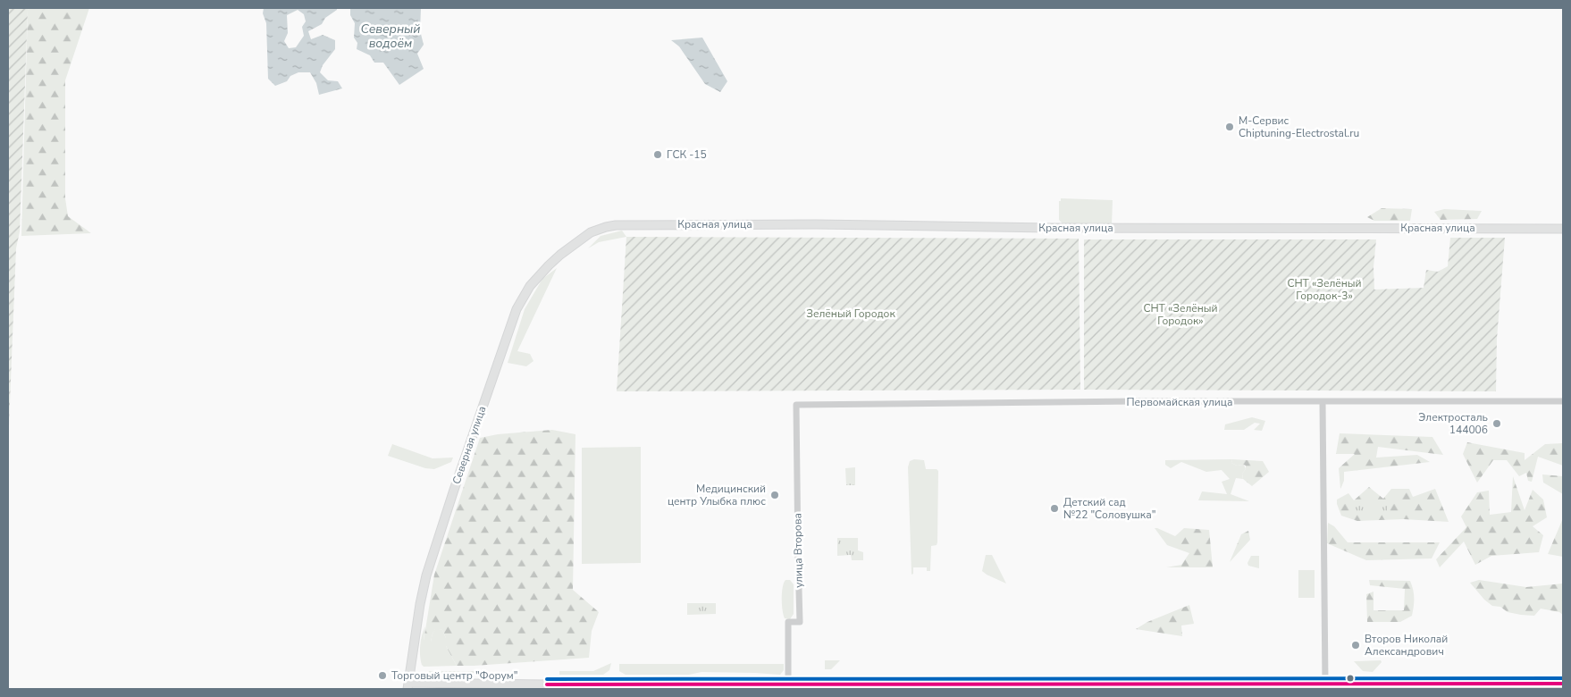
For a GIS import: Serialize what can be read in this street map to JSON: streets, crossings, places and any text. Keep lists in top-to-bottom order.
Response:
{
  "streets": {
    "main road": ["Красная улица", "Северная улица"],
    "street": ["Первомайская улица", "улица Второва"]
  },
  "crossings": [
    ["Красная улица", "Северная улица"],
    ["Первомайская улица", "улица Второва"]
  ],
  "water": ["Северный водоём"],
  "parks": ["СНТ «Зелёный Городок-3»", "СНТ «Зелёный Городок»", "Зелёный Городок"],
  "places": [
    "M-Сервис Chiptuning-Electrostal.ru",
    "ГСК -15",
    "Электросталь 144006",
    "Медицинский центр Улыбка плюс",
    "Детский сад №22 \"Соловушка\"",
    "Второв Николай Александрович",
    "Торговый центр \"Форум\""
  ]
}
